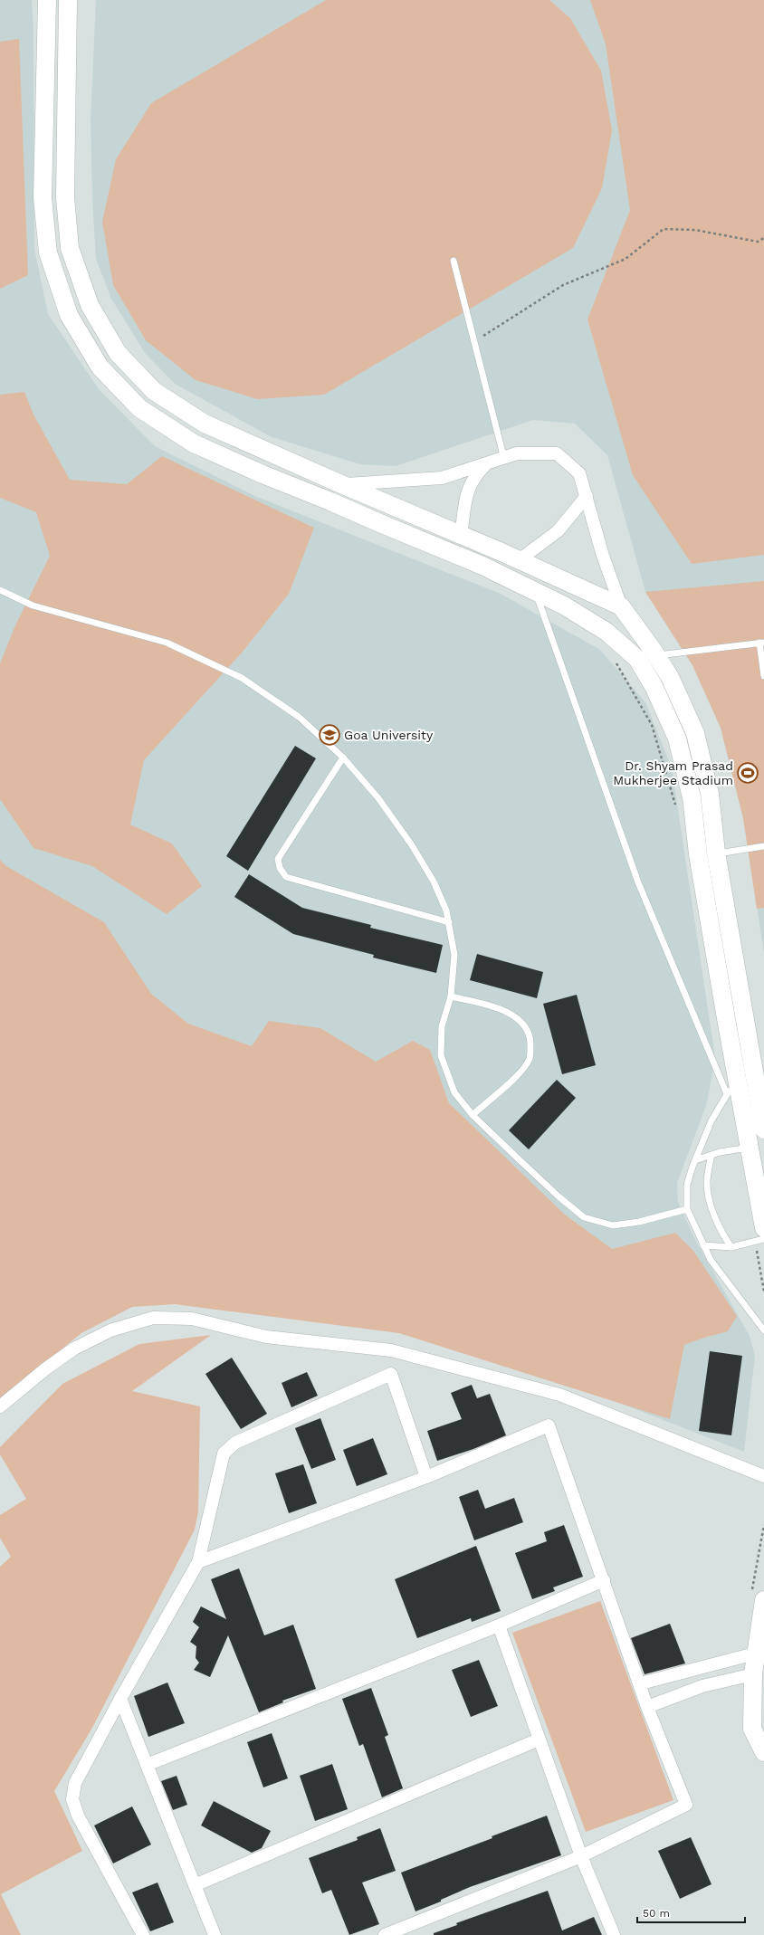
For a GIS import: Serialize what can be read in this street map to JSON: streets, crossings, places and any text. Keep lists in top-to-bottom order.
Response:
{
  "places": {
    "school or university": ["Goa University"],
    "sports": ["Dr. Shyam Prasad Mukherjee Stadium"]
  },
  "scale_bar": "50 m"
}
